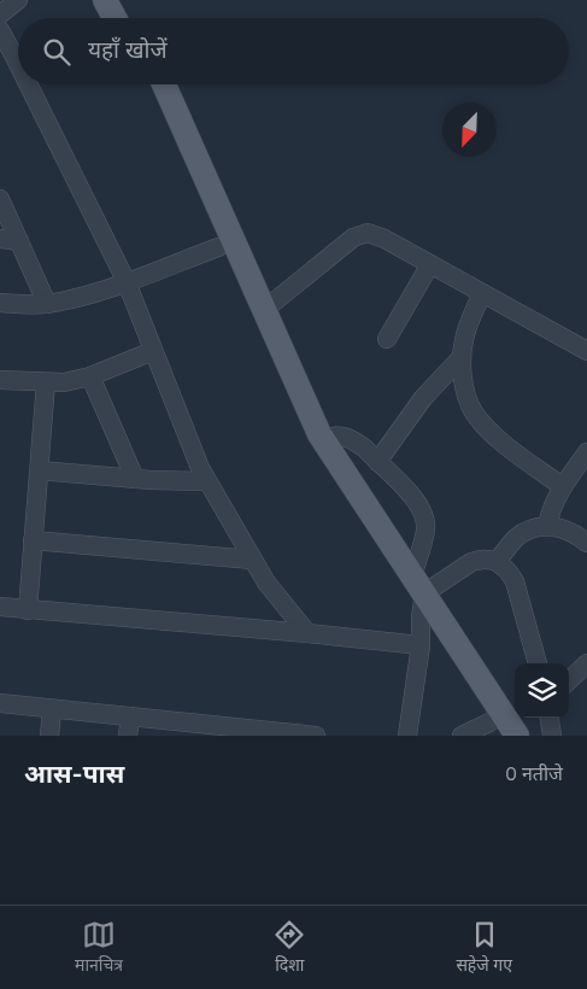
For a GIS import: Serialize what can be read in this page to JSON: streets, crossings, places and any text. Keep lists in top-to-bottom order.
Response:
{
  "north": "bottom left",
  "page": {
    "search": "यहाँ खोजें",
    "heading": ["आस-पास", "0 नतीजे"],
    "nav": ["मानचित्र", "दिशा", "सहेजे गए"]
  }
}
